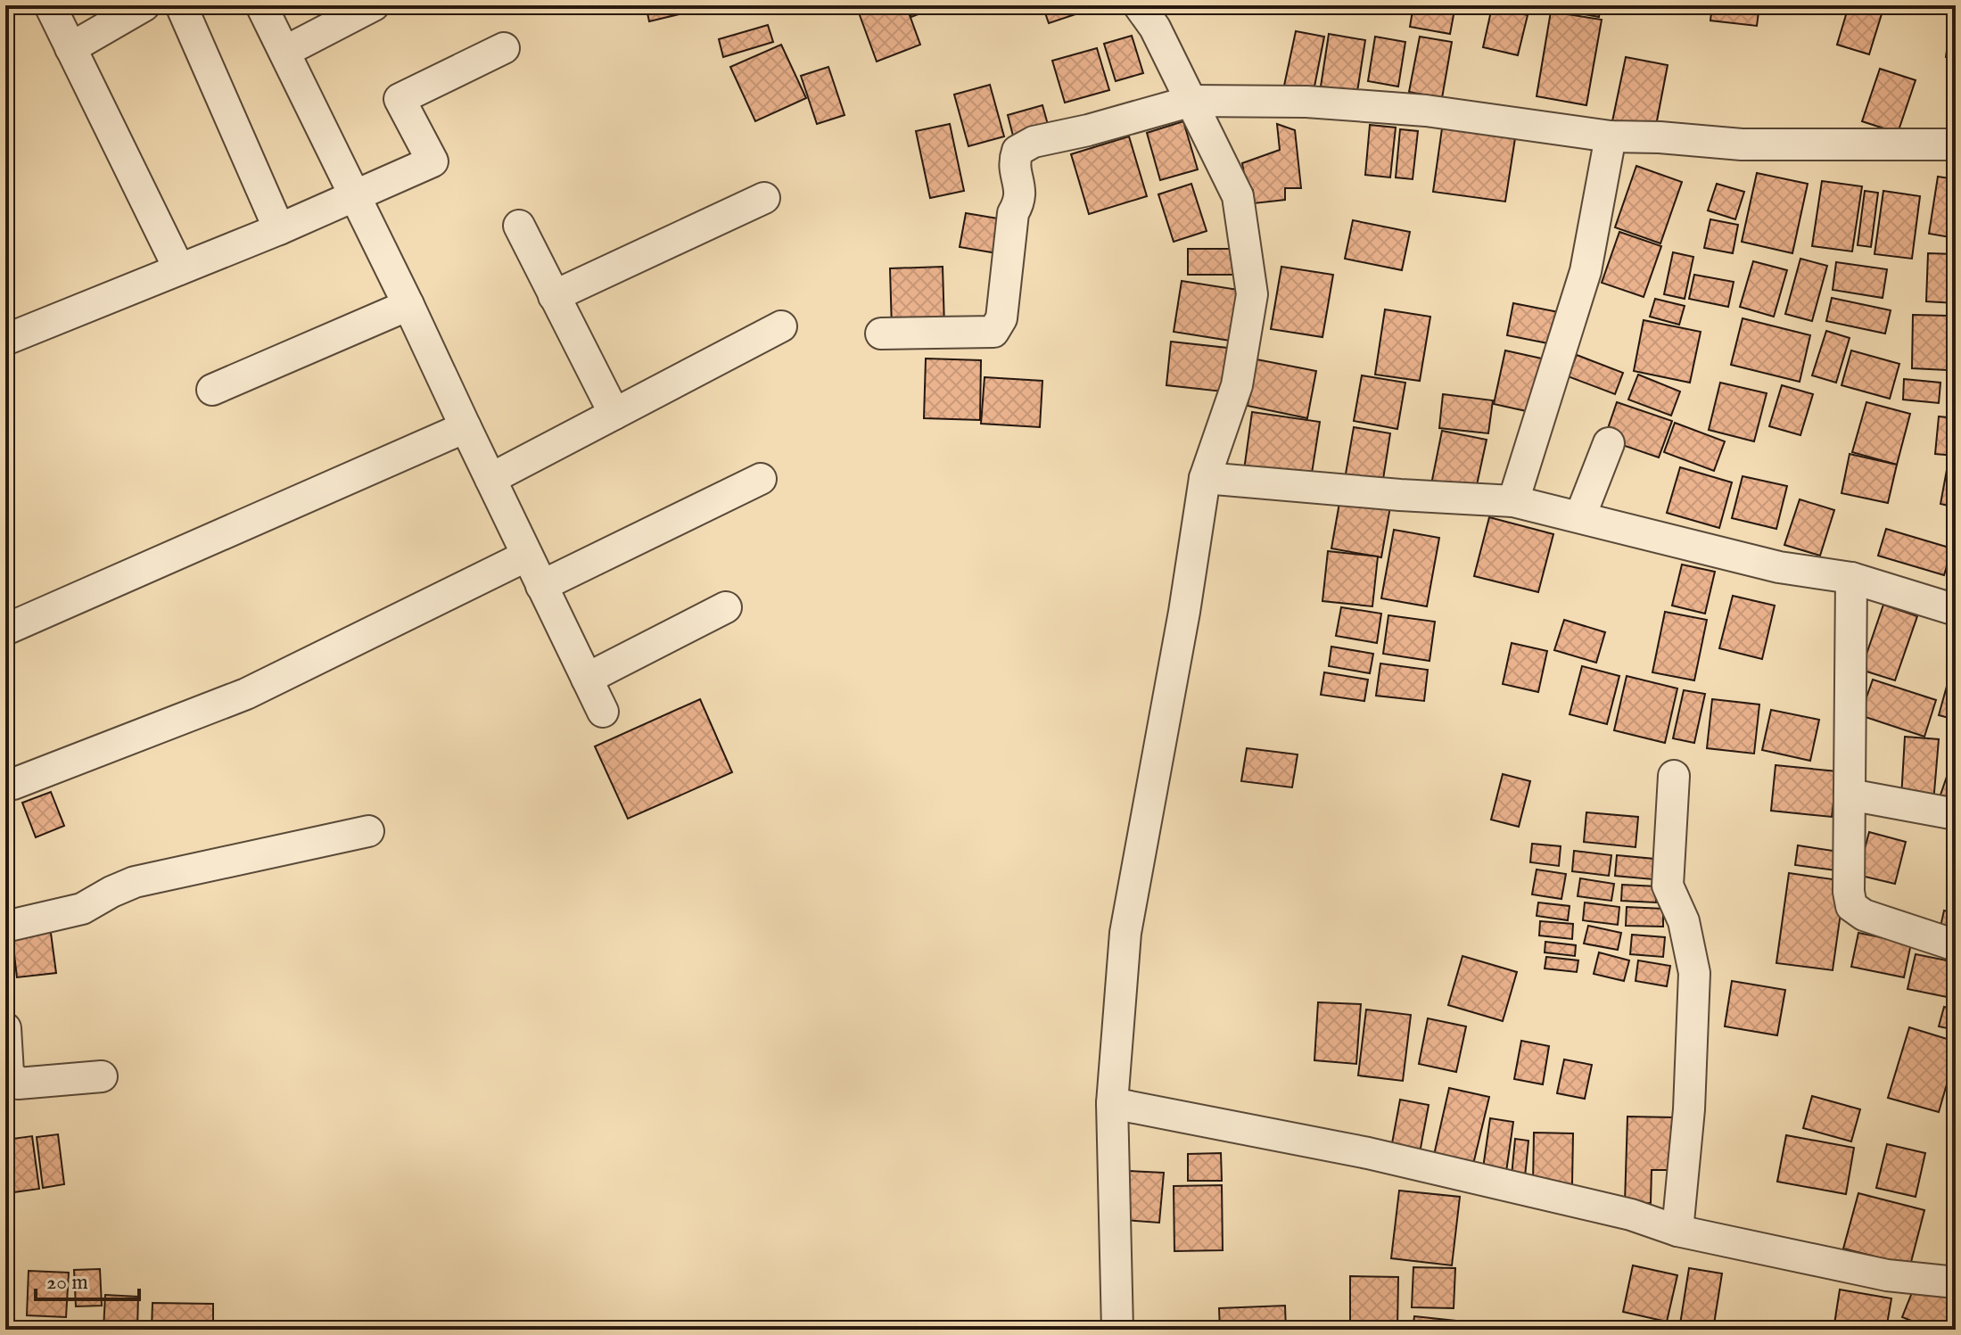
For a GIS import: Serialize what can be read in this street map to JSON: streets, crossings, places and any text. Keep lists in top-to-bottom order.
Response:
{
  "scale_bar": "20 m"
}
